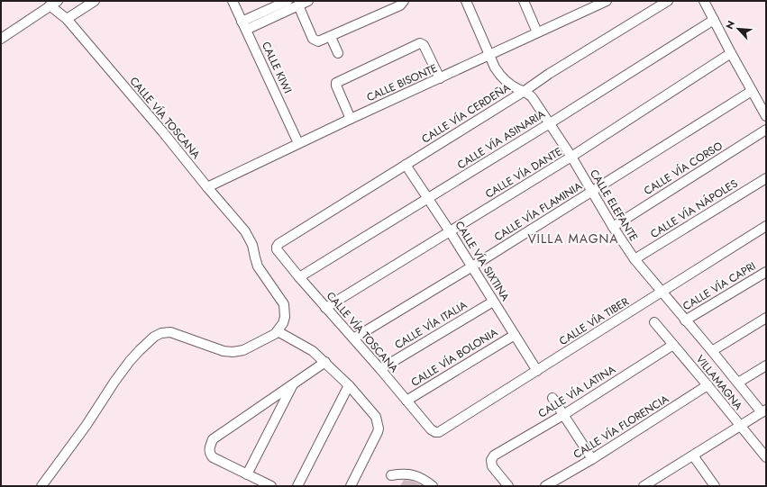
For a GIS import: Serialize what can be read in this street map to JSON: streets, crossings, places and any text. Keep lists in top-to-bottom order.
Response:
{
  "streets": {
    "street": [
      "CALLE KIWI",
      "CALLE BISONTE",
      "CALLE VÍA CERDEÑA",
      "CALLE VÍA TOSCANA",
      "CALLE VÍA ASINARIA",
      "CALLE VÍA CORSO",
      "CALLE VÍA DANTE",
      "CALLE ELEFANTE",
      "CALLE VÍA NÁPOLES",
      "CALLE VÍA FLAMINIA",
      "CALLE VÍA SIXTINA",
      "CALLE VÍA CAPRI",
      "CALLE VÍA TIBER",
      "CALLE VÍA ITALIA",
      "CALLE VÍA BOLONIA",
      "VILLAMAGNA",
      "CALLE VÍA LATINA",
      "CALLE VÍA FLORENCIA"
    ]
  },
  "crossings": [
    ["CALLE KIWI", "CALLE BISONTE"],
    ["CALLE BISONTE", "CALLE VÍA TOSCANA"],
    ["CALLE BISONTE", "CALLE ELEFANTE"],
    ["CALLE VÍA CERDEÑA", "CALLE VÍA TOSCANA"],
    ["CALLE VÍA CERDEÑA", "CALLE ELEFANTE"],
    ["CALLE VÍA CERDEÑA", "CALLE VÍA SIXTINA"],
    ["CALLE VÍA TOSCANA", "CALLE VÍA ASINARIA"],
    ["CALLE VÍA TOSCANA", "CALLE VÍA DANTE"],
    ["CALLE VÍA TOSCANA", "CALLE VÍA FLAMINIA"],
    ["CALLE VÍA TOSCANA", "CALLE VÍA TIBER"],
    ["CALLE VÍA TOSCANA", "CALLE VÍA ITALIA"],
    ["CALLE VÍA TOSCANA", "CALLE VÍA BOLONIA"],
    ["CALLE VÍA ASINARIA", "CALLE ELEFANTE"],
    ["CALLE VÍA ASINARIA", "CALLE VÍA SIXTINA"],
    ["CALLE VÍA CORSO", "CALLE ELEFANTE"],
    ["CALLE VÍA DANTE", "CALLE ELEFANTE"],
    ["CALLE VÍA DANTE", "CALLE VÍA SIXTINA"],
    ["CALLE ELEFANTE", "CALLE VÍA NÁPOLES"],
    ["CALLE ELEFANTE", "CALLE VÍA FLAMINIA"],
    ["CALLE ELEFANTE", "CALLE VÍA CAPRI"],
    ["CALLE ELEFANTE", "CALLE VÍA TIBER"],
    ["CALLE VÍA FLAMINIA", "CALLE VÍA SIXTINA"],
    ["CALLE VÍA SIXTINA", "CALLE VÍA TIBER"],
    ["CALLE VÍA SIXTINA", "CALLE VÍA ITALIA"],
    ["CALLE VÍA SIXTINA", "CALLE VÍA BOLONIA"],
    ["VILLAMAGNA", "CALLE VÍA LATINA"],
    ["VILLAMAGNA", "CALLE VÍA FLORENCIA"]
  ],
  "districts": ["VILLA MAGNA"],
  "north": "top left"
}
